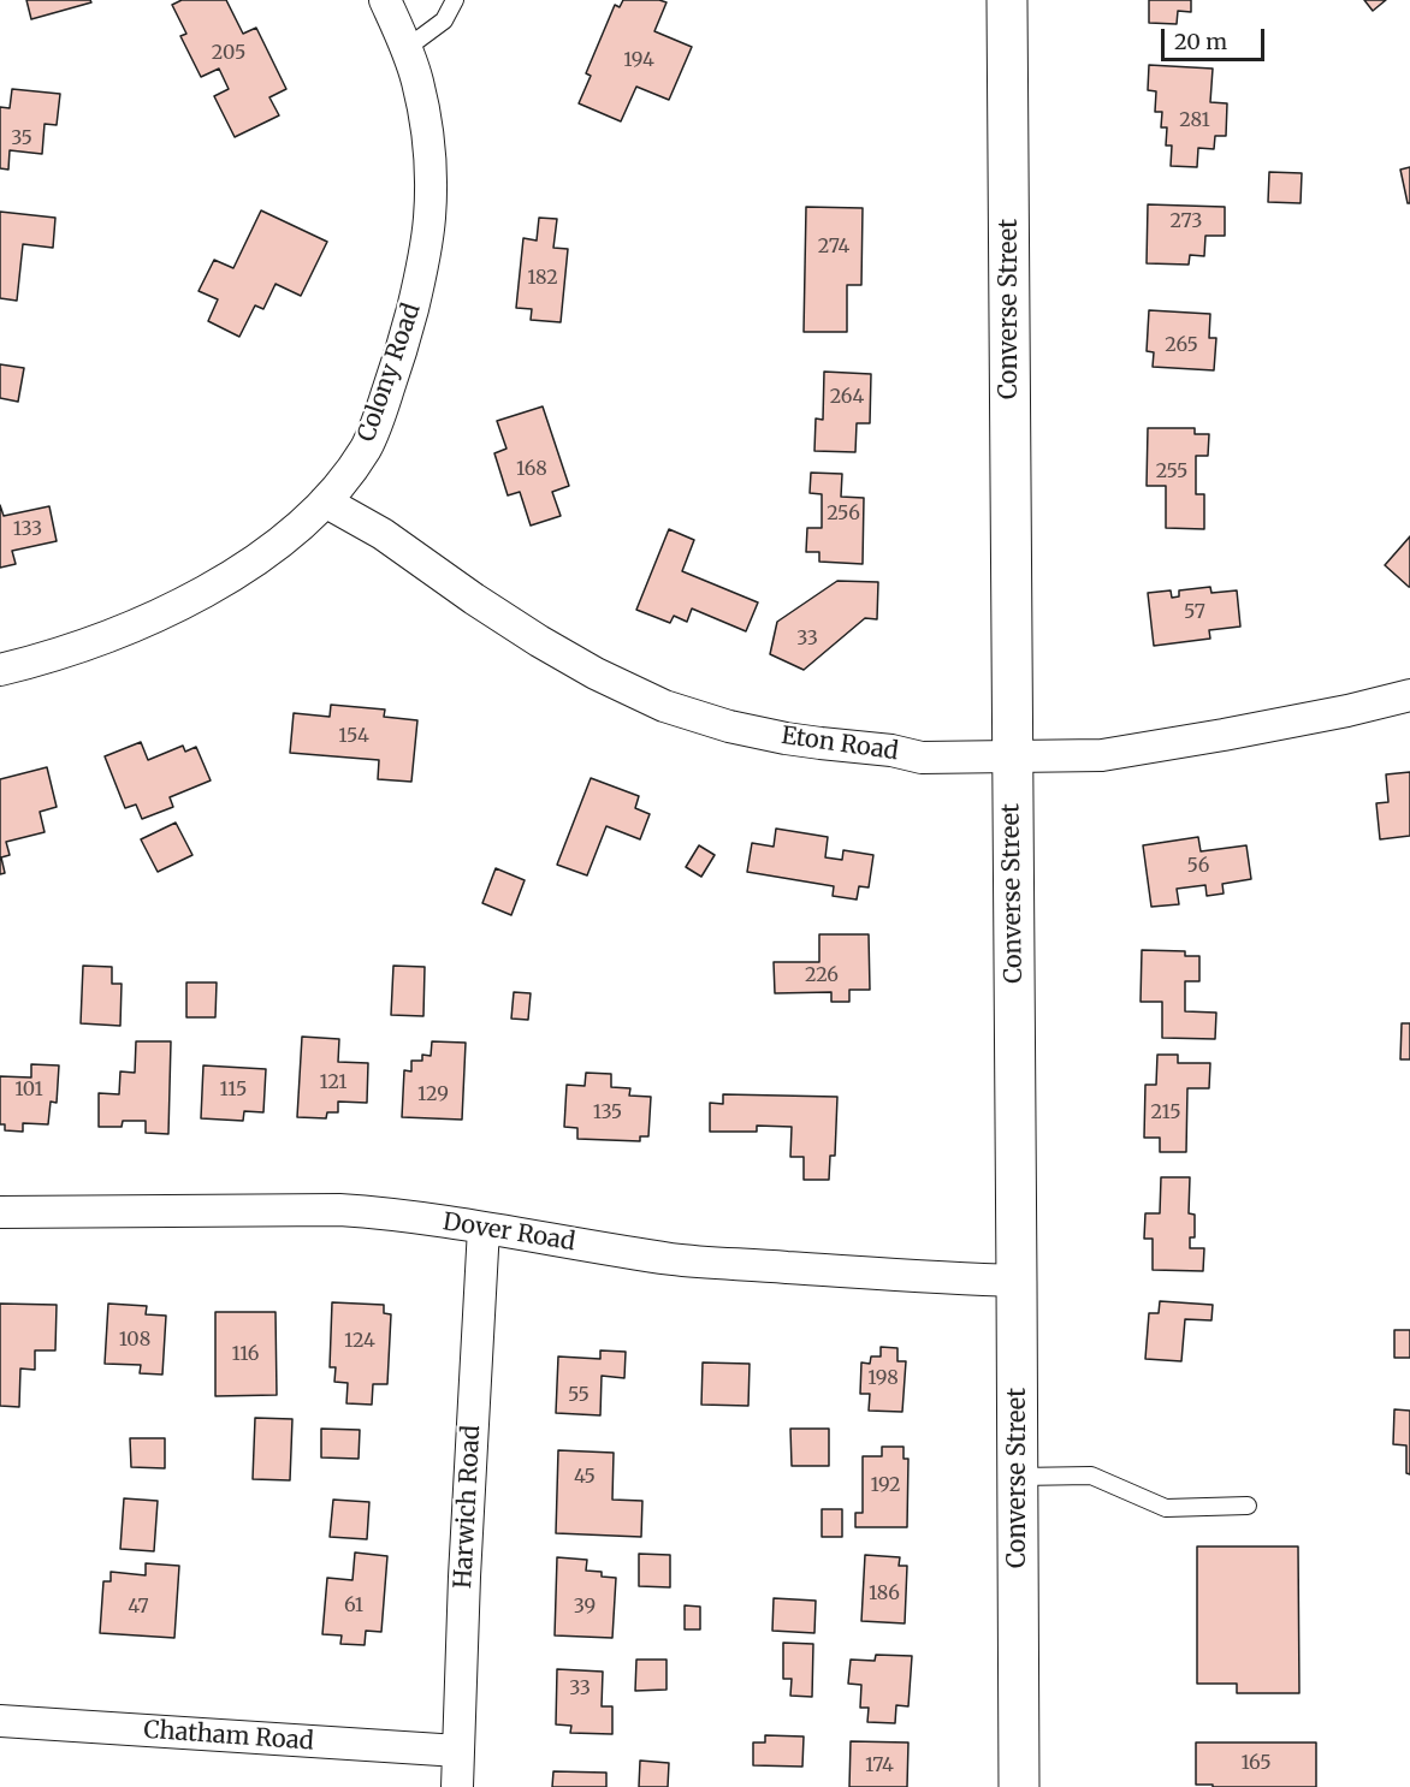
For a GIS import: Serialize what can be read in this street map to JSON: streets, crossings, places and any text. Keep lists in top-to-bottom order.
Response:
{
  "streets": {
    "main road": ["Converse Street"],
    "street": [
      "Colony Road",
      "Eton Road",
      "Dover Road",
      "Harwich Road",
      "Chatham Road"
    ]
  },
  "crossings": [
    ["Converse Street", "Eton Road"],
    ["Converse Street", "Dover Road"],
    ["Colony Road", "Eton Road"],
    ["Dover Road", "Harwich Road"],
    ["Harwich Road", "Chatham Road"]
  ],
  "house_numbers": [
    "205",
    "194",
    "281",
    "35",
    "273",
    "274",
    "182",
    "265",
    "264",
    "168",
    "255",
    "256",
    "133",
    "57",
    "33",
    "154",
    "56",
    "226",
    "121",
    "101",
    "115",
    "129",
    "135",
    "215",
    "108",
    "124",
    "116",
    "198",
    "55",
    "45",
    "192",
    "186",
    "61",
    "47",
    "39",
    "33",
    "165",
    "174"
  ],
  "scale_bar": "20 m"
}
